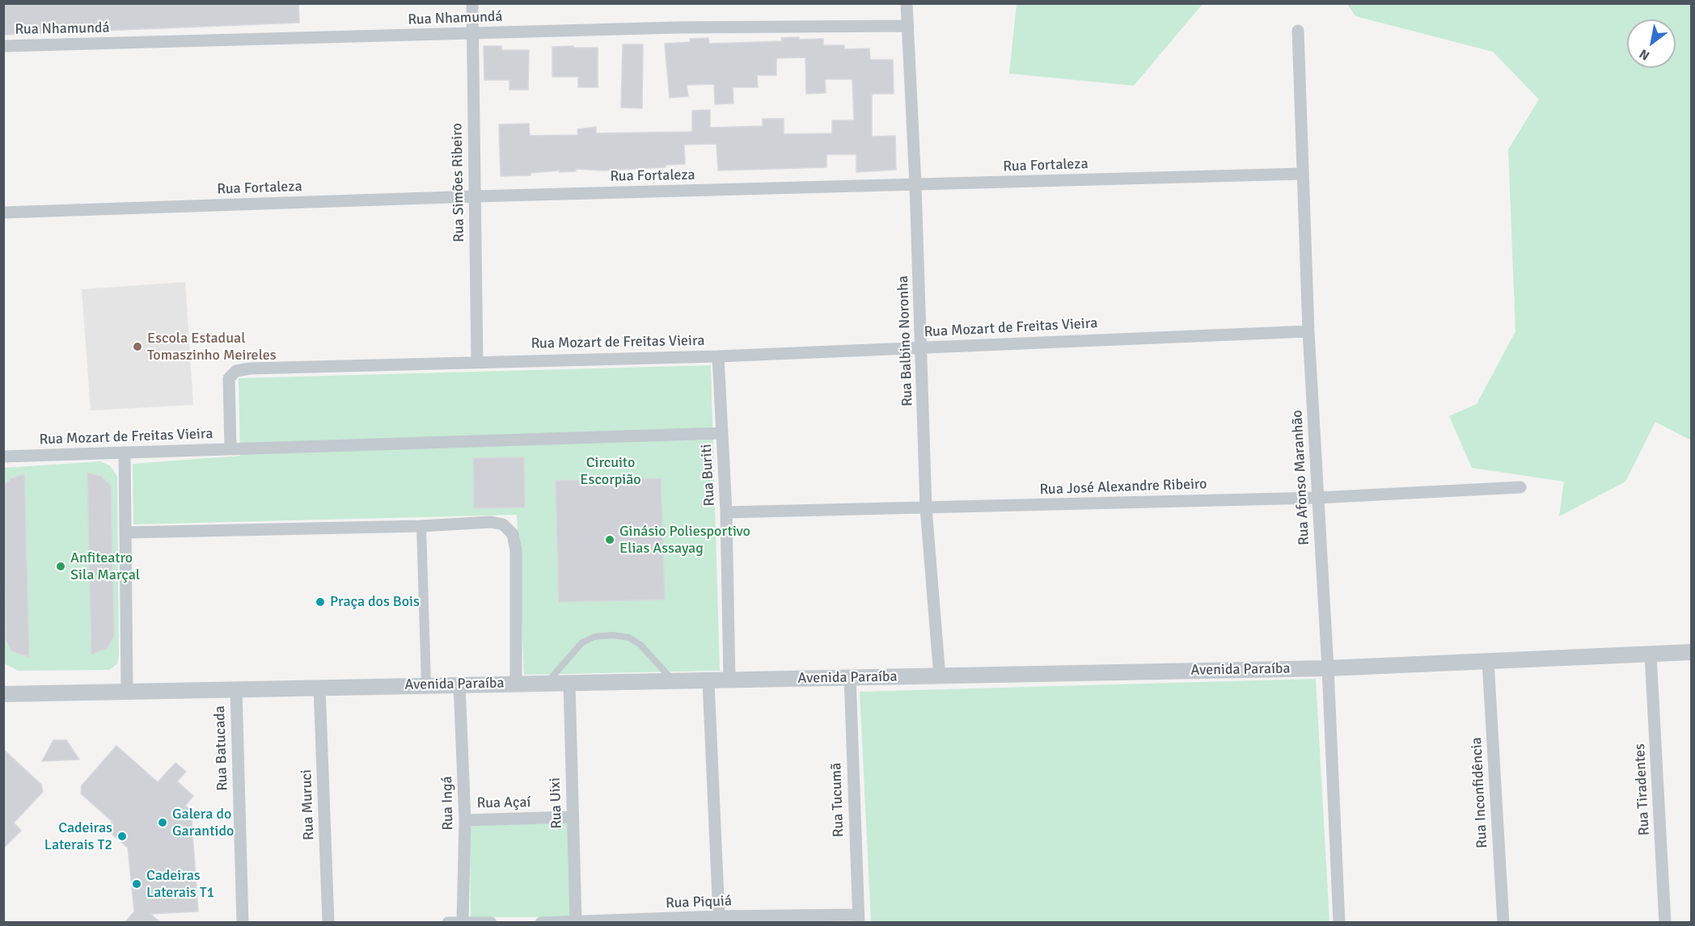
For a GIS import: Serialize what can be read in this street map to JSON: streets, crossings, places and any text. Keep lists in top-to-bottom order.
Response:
{
  "streets": {
    "street": [
      "Rua Nhamundá",
      "Rua Fortaleza",
      "Rua Simões Ribeiro",
      "Rua Mozart de Freitas Vieira",
      "Rua Balbino Noronha",
      "Rua Buriti",
      "Rua Afonso Maranhão",
      "Rua José Alexandre Ribeiro",
      "Avenida Paraíba",
      "Rua Batucada",
      "Rua Tiradentes",
      "Rua Inconfidência",
      "Rua Tucumã",
      "Rua Ingá",
      "Rua Açaí",
      "Rua Uixi",
      "Rua Muruci",
      "Rua Piquiá"
    ]
  },
  "crossings": [
    ["Rua Nhamundá", "Rua Simões Ribeiro"],
    ["Rua Nhamundá", "Rua Balbino Noronha"],
    ["Rua Fortaleza", "Rua Simões Ribeiro"],
    ["Rua Fortaleza", "Rua Balbino Noronha"],
    ["Rua Fortaleza", "Rua Afonso Maranhão"],
    ["Rua Simões Ribeiro", "Rua Mozart de Freitas Vieira"],
    ["Rua Mozart de Freitas Vieira", "Rua Balbino Noronha"],
    ["Rua Mozart de Freitas Vieira", "Rua Buriti"],
    ["Rua Mozart de Freitas Vieira", "Rua Afonso Maranhão"],
    ["Rua Balbino Noronha", "Rua José Alexandre Ribeiro"],
    ["Rua Balbino Noronha", "Avenida Paraíba"],
    ["Rua Buriti", "Rua José Alexandre Ribeiro"],
    ["Rua Buriti", "Avenida Paraíba"],
    ["Rua Afonso Maranhão", "Rua José Alexandre Ribeiro"],
    ["Rua Afonso Maranhão", "Avenida Paraíba"],
    ["Avenida Paraíba", "Rua Batucada"],
    ["Avenida Paraíba", "Rua Tiradentes"],
    ["Avenida Paraíba", "Rua Inconfidência"],
    ["Avenida Paraíba", "Rua Tucumã"],
    ["Avenida Paraíba", "Rua Ingá"],
    ["Avenida Paraíba", "Rua Uixi"],
    ["Avenida Paraíba", "Rua Muruci"],
    ["Rua Tucumã", "Rua Piquiá"],
    ["Rua Ingá", "Rua Açaí"],
    ["Rua Açaí", "Rua Uixi"],
    ["Rua Uixi", "Rua Piquiá"]
  ],
  "parks": ["Circuito Escorpião"],
  "places": [
    "Escola Estadual Tomaszinho Meireles",
    "Ginásio Poliesportivo Elias Assayag",
    "Anfiteatro Sila Marçal",
    "Praça dos Bois",
    "Galera do Garantido",
    "Cadeiras Laterais T2",
    "Cadeiras Laterais T1"
  ],
  "north": "bottom left"
}
